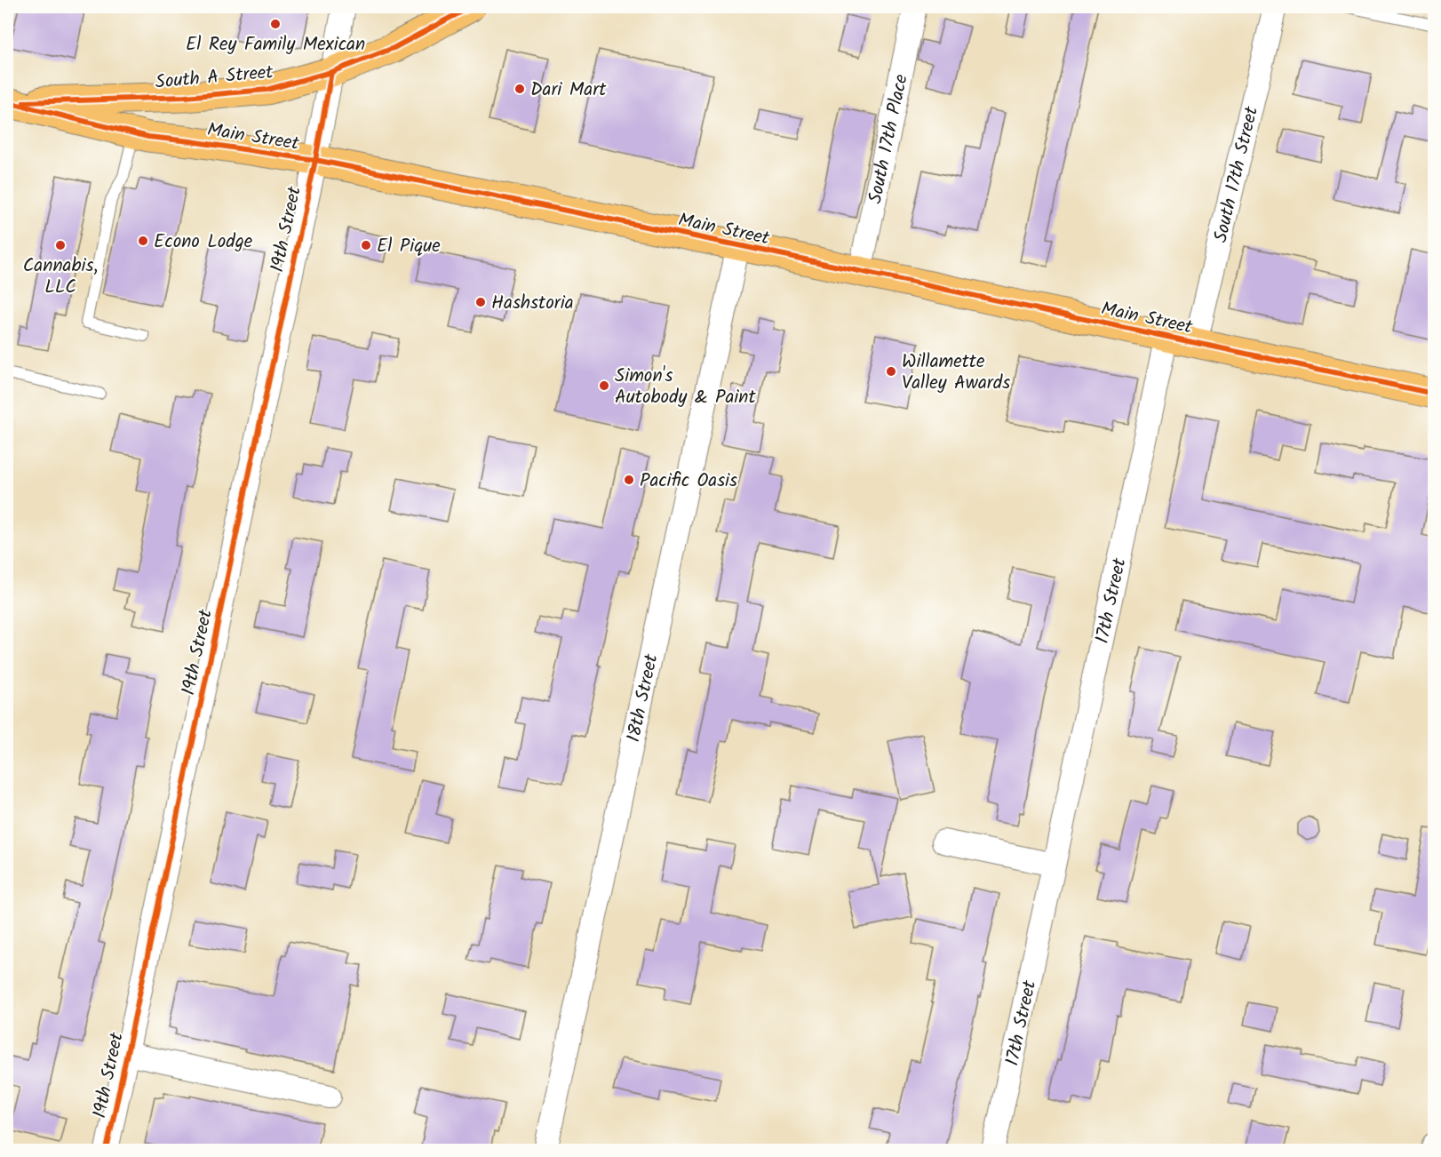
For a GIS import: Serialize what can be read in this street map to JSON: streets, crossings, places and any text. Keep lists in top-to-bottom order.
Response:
{
  "streets": {
    "main road": ["South A Street", "Main Street"],
    "street": [
      "South 17th Place",
      "South 17th Street",
      "19th Street",
      "17th Street",
      "18th Street"
    ]
  },
  "crossings": [
    ["South A Street", "Main Street"],
    ["South A Street", "19th Street"],
    ["Main Street", "South 17th Place"],
    ["Main Street", "South 17th Street"],
    ["Main Street", "19th Street"],
    ["Main Street", "17th Street"],
    ["Main Street", "18th Street"]
  ],
  "places": [
    "El Rey Family Mexican",
    "Dari Mart",
    "Econo Lodge",
    "Cannabis, LLC",
    "El Pique",
    "Hashstoria",
    "Willamette Valley Awards",
    "Simon's Autobody & Paint",
    "Pacific Oasis"
  ]
}
